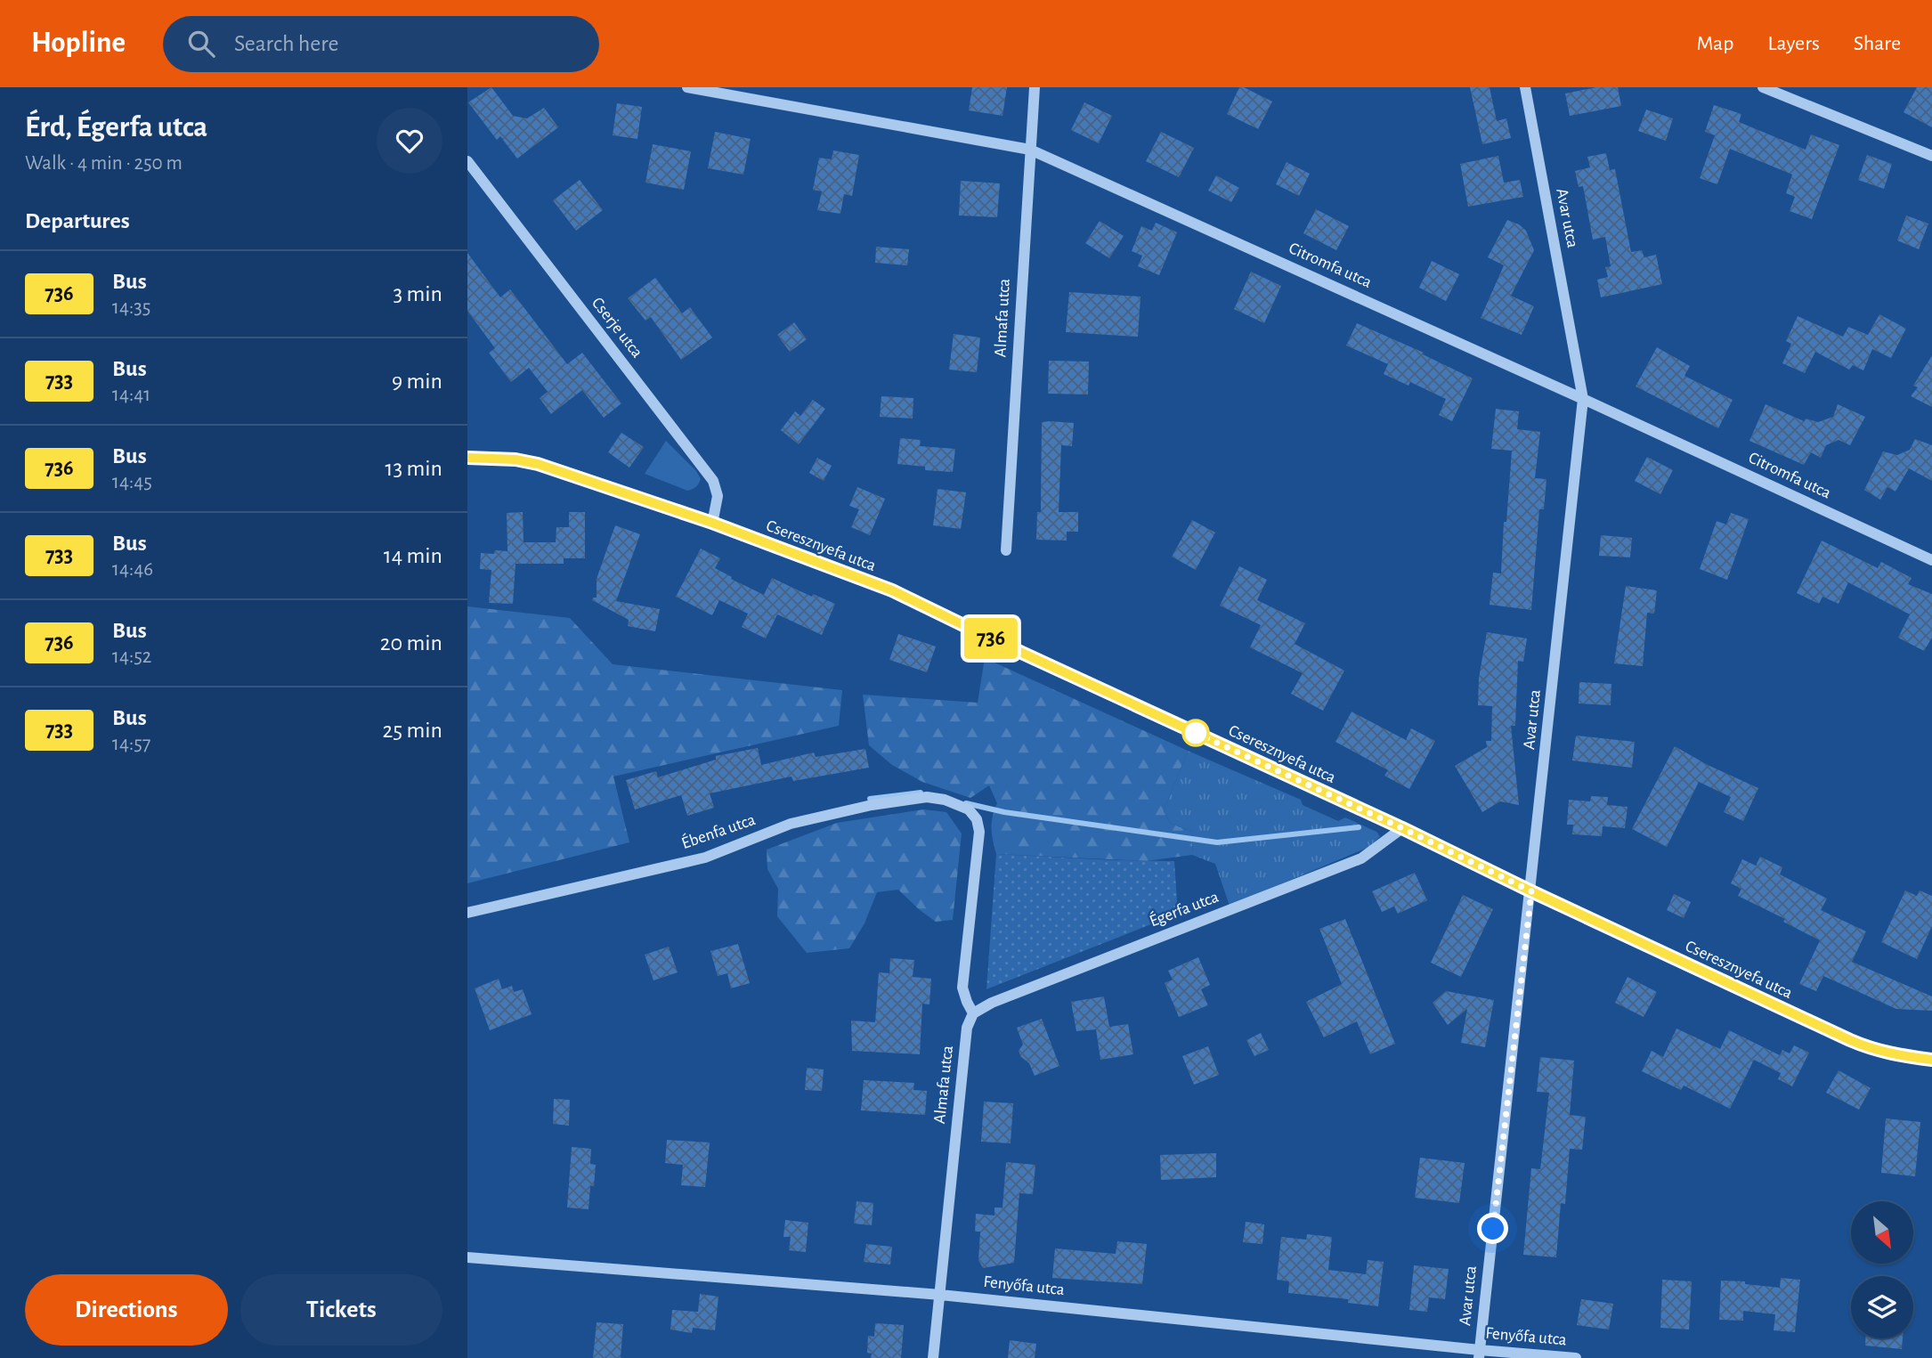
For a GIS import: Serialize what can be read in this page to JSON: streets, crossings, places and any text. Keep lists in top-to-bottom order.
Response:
{
  "streets": {
    "street": [
      "Avar utca",
      "Citromfa utca",
      "Almafa utca",
      "Cserje utca",
      "Cseresznyefa utca",
      "Ébenfa utca",
      "Égerfa utca",
      "Fenyőfa utca"
    ]
  },
  "crossings": [
    ["Avar utca", "Citromfa utca"],
    ["Avar utca", "Cseresznyefa utca"],
    ["Avar utca", "Fenyőfa utca"],
    ["Citromfa utca", "Almafa utca"],
    ["Almafa utca", "Ébenfa utca"],
    ["Almafa utca", "Égerfa utca"],
    ["Almafa utca", "Fenyőfa utca"],
    ["Cserje utca", "Cseresznyefa utca"],
    ["Cseresznyefa utca", "Égerfa utca"],
    ["Ébenfa utca", "Égerfa utca"]
  ],
  "lines": ["bus line 736"],
  "north": "bottom right",
  "page": {
    "header": "Hopline",
    "search": "Search here",
    "nav": ["Map", "Layers", "Share"],
    "heading": [
      ["Érd, Égerfa utca", "Walk · 4 min · 250 m"],
      "Departures"
    ],
    "on_map": "736",
    "list": [
      {
        "mark": "736",
        "name": "Bus",
        "note": "14:35",
        "value": "3 min"
      },
      {
        "mark": "733",
        "name": "Bus",
        "note": "14:41",
        "value": "9 min"
      },
      {
        "mark": "736",
        "name": "Bus",
        "note": "14:45",
        "value": "13 min"
      },
      {
        "mark": "733",
        "name": "Bus",
        "note": "14:46",
        "value": "14 min"
      },
      {
        "mark": "736",
        "name": "Bus",
        "note": "14:52",
        "value": "20 min"
      },
      {
        "mark": "733",
        "name": "Bus",
        "note": "14:57",
        "value": "25 min"
      }
    ],
    "buttons": ["Directions", "Tickets"]
  }
}
